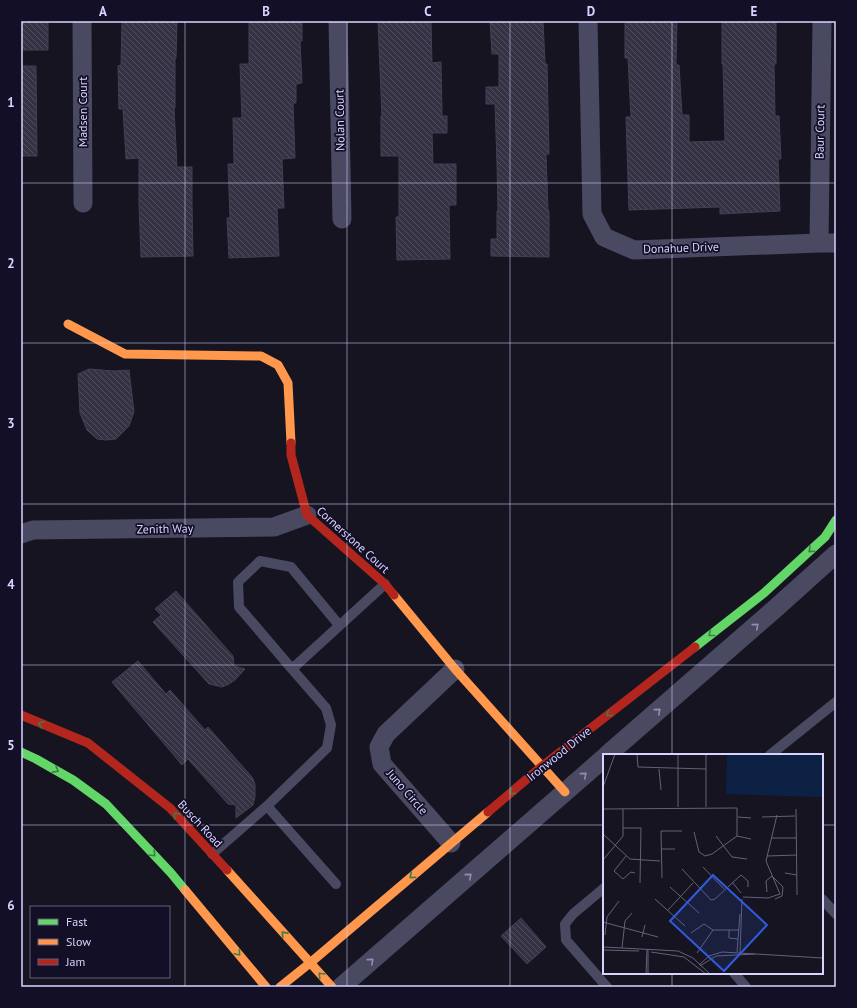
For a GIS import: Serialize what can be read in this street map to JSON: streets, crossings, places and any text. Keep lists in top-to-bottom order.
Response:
{
  "streets": {
    "street": [
      "Madsen Court",
      "Nolan Court",
      "Baur Court",
      "Donahue Drive",
      "Zenith Way",
      "Cornerstone Court",
      "Ironwood Drive",
      "Juno Circle",
      "Busch Road"
    ]
  },
  "crossings": [
    ["Baur Court", "Donahue Drive"],
    ["Zenith Way", "Cornerstone Court"],
    ["Cornerstone Court", "Ironwood Drive"],
    ["Cornerstone Court", "Juno Circle"],
    ["Ironwood Drive", "Juno Circle"],
    ["Ironwood Drive", "Busch Road"]
  ],
  "legend": ["Fast", "Slow", "Jam"],
  "grid": {
    "columns": [
      "A",
      "B",
      "C",
      "D",
      "E"
    ],
    "rows": [
      "1",
      "2",
      "3",
      "4",
      "5",
      "6"
    ]
  }
}
